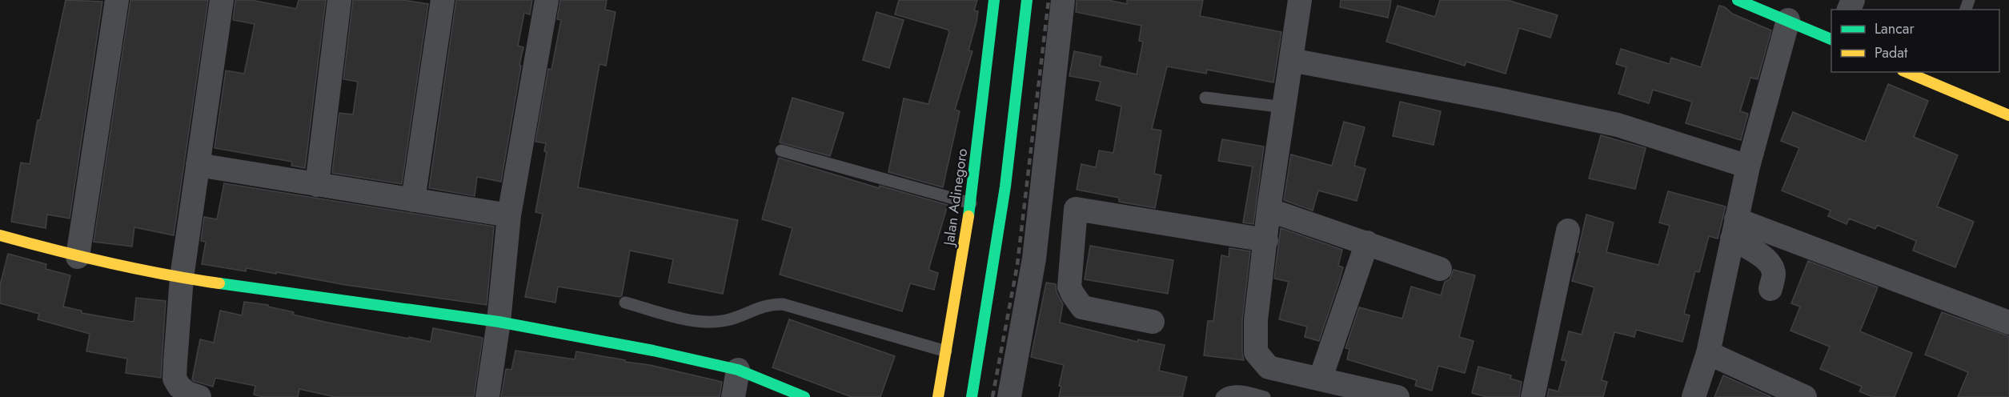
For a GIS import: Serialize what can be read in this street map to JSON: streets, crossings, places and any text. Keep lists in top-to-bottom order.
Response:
{
  "streets": {
    "main road": ["Jalan Adinegoro"]
  },
  "legend": ["Lancar", "Padat"]
}
